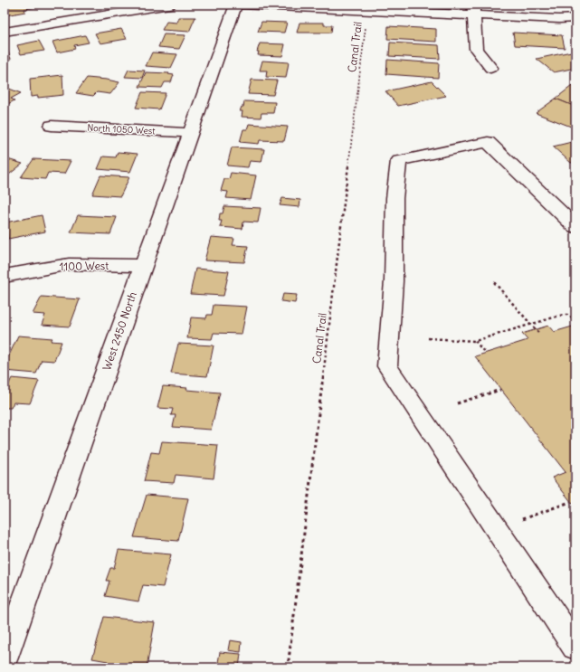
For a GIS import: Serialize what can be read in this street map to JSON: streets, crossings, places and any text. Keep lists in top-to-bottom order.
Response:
{
  "streets": {
    "street": ["North 1050 West", "1100 West", "West 2450 North"],
    "path": ["Canal Trail"]
  },
  "crossings": [
    ["North 1050 West", "West 2450 North"],
    ["1100 West", "West 2450 North"]
  ]
}
